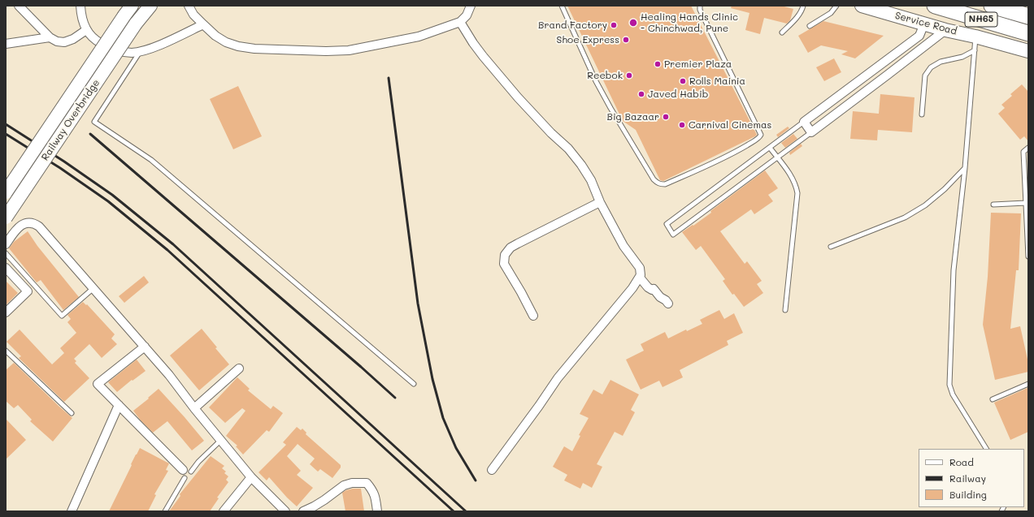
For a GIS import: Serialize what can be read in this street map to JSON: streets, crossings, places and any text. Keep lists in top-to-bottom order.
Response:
{
  "streets": {
    "highway": ["NH65"],
    "main road": ["Service Road", "Railway Overbridge"]
  },
  "places": [
    "Healing Hands Clinic - Chinchwad, Pune",
    "Brand Factory",
    "Shoe Express",
    "Premier Plaza",
    "Reebok",
    "Rolls Mainia",
    "Javed Habib",
    "Big Bazaar",
    "Carnival Cinemas"
  ],
  "legend": ["Road", "Railway", "Building"]
}
